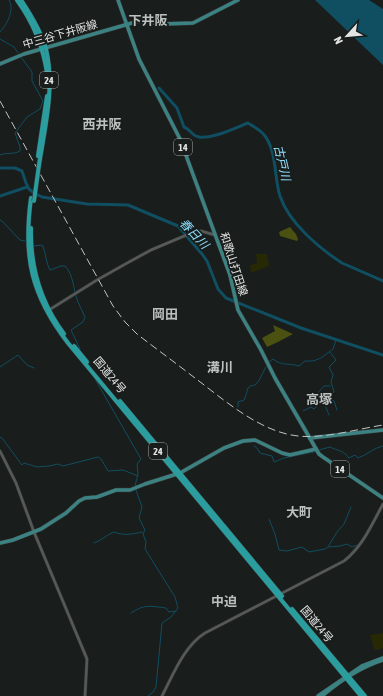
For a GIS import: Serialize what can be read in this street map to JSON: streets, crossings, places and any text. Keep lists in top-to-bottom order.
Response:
{
  "streets": {
    "highway": ["24", "国道24号"],
    "main road": ["中三谷下井阪線", "14", "和歌山打田線"]
  },
  "crossings": [
    ["中三谷下井阪線", "和歌山打田線"],
    ["中三谷下井阪線", "国道24号"]
  ],
  "districts": [
    "下井阪",
    "西井阪",
    "岡田",
    "溝川",
    "高塚",
    "大町",
    "中迫"
  ],
  "water": ["古戸川", "春日川"],
  "north": "bottom left"
}
